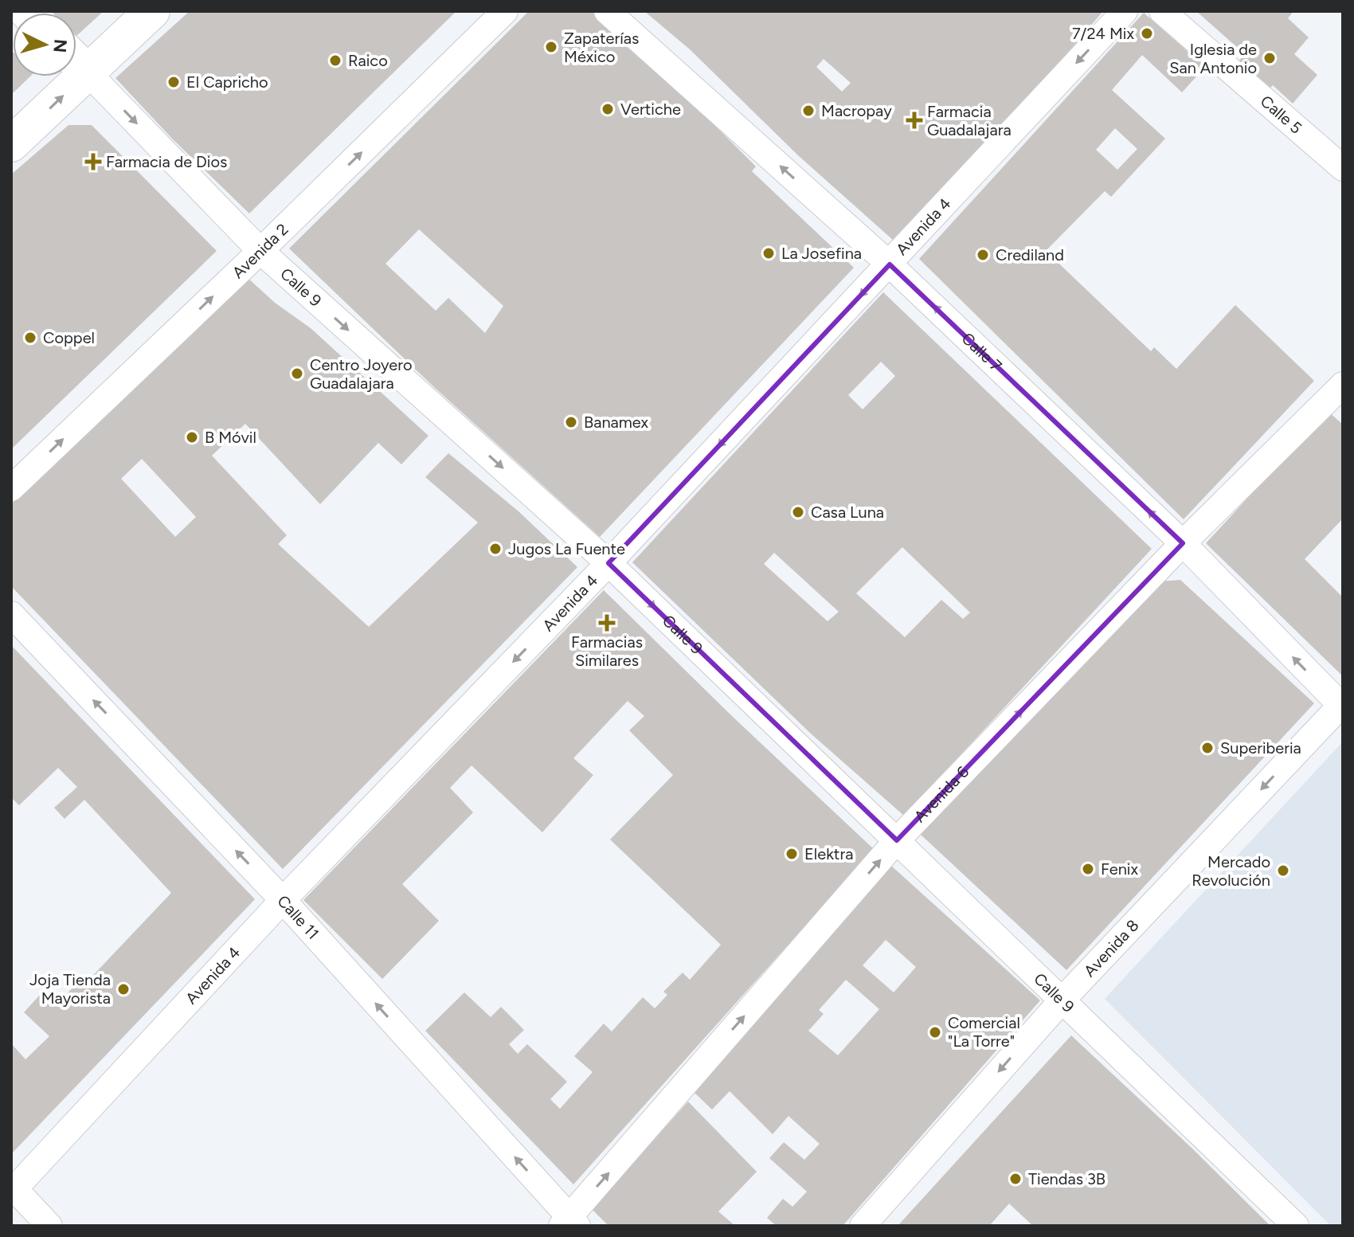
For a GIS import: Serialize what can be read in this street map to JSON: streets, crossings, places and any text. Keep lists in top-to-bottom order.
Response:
{
  "streets": {
    "street": [
      "Calle 5",
      "Avenida 4",
      "Avenida 2",
      "Calle 9",
      "Calle 7",
      "Avenida 6",
      "Calle 11",
      "Avenida 8"
    ]
  },
  "crossings": [
    ["Avenida 4", "Calle 9"],
    ["Avenida 4", "Calle 7"],
    ["Avenida 4", "Calle 11"],
    ["Avenida 2", "Calle 9"],
    ["Calle 9", "Avenida 6"],
    ["Calle 9", "Avenida 8"],
    ["Calle 7", "Avenida 6"],
    ["Calle 7", "Avenida 8"],
    ["Avenida 6", "Calle 11"]
  ],
  "one_way": [
    "Avenida 4",
    "Avenida 2",
    "Calle 9",
    "Calle 7",
    "Avenida 6",
    "Calle 11",
    "Avenida 8"
  ],
  "places": {
    "other": [
      "7/24 Mix",
      "Zapaterías México",
      "Iglesia de San Antonio",
      "Raico",
      "El Capricho",
      "Vertiche",
      "Macropay",
      "La Josefina",
      "Crediland",
      "Coppel",
      "Centro Joyero Guadalajara",
      "Banamex",
      "B Móvil",
      "Casa Luna",
      "Jugos La Fuente",
      "Superiberia",
      "Elektra",
      "Fenix",
      "Mercado Revolución",
      "Joja Tienda Mayorista",
      "Comercial \"La Torre\"",
      "Tiendas 3B"
    ],
    "health": ["Farmacia Guadalajara", "Farmacia de Dios", "Farmacias Similares"]
  },
  "north": "right"
}
